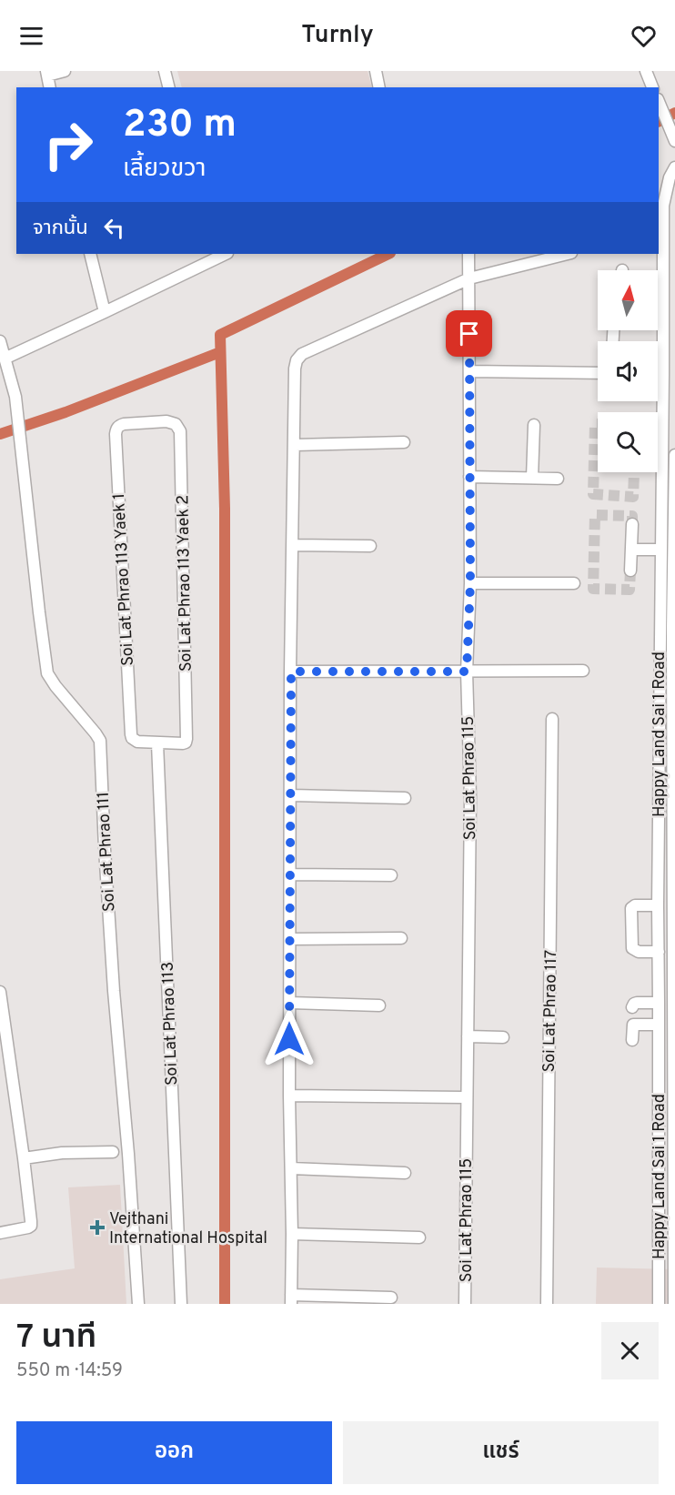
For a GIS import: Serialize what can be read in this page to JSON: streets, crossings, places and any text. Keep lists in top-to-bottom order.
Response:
{
  "streets": {
    "street": [
      "Soi Lat Phrao 113 Yaek 1",
      "Soi Lat Phrao 113 Yaek 2",
      "Happy Land Sai 1 Road",
      "Soi Lat Phrao 115",
      "Soi Lat Phrao 111",
      "Soi Lat Phrao 117",
      "Soi Lat Phrao 113"
    ]
  },
  "crossings": [
    ["Soi Lat Phrao 113 Yaek 1", "Soi Lat Phrao 113 Yaek 2"],
    ["Soi Lat Phrao 113 Yaek 1", "Soi Lat Phrao 113"],
    ["Soi Lat Phrao 113 Yaek 2", "Soi Lat Phrao 113"]
  ],
  "places": {
    "health": ["Vejthani International Hospital"]
  },
  "north": "top",
  "page": {
    "header": "Turnly",
    "turn": ["230 m", "เลี้ยวขวา"],
    "then": "จากนั้น",
    "heading": ["7 นาที", "550 m · 14:59"],
    "buttons": ["ออก", "แชร์"]
  }
}
